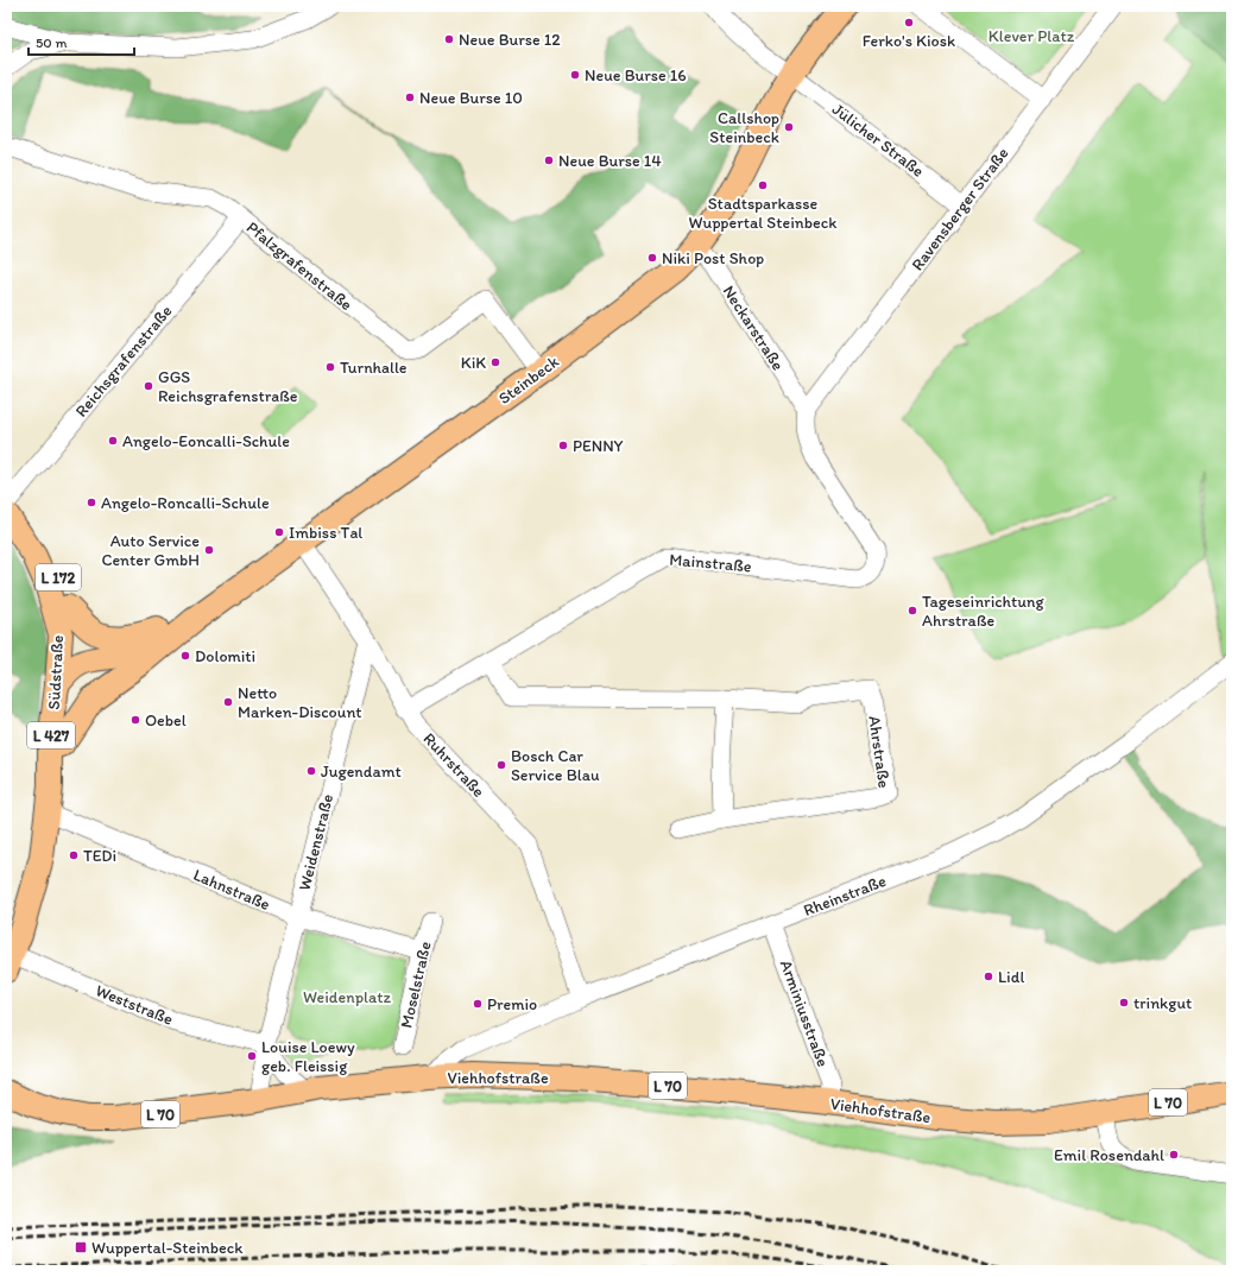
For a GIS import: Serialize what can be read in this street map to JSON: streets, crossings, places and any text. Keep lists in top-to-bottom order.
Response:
{
  "streets": {
    "main road": [
      "Steinbeck",
      "L 172",
      "Südstraße",
      "L 427",
      "Viehhofstraße",
      "L 70"
    ],
    "street": [
      "Jülicher Straße",
      "Ravensberger Straße",
      "Pfalzgrafenstraße",
      "Neckarstraße",
      "Reichsgrafenstraße",
      "Mainstraße",
      "Ahrstraße",
      "Ruhrstraße",
      "Weidenstraße",
      "Lahnstraße",
      "Rheinstraße",
      "Moselstraße",
      "Weststraße",
      "Arminiusstraße"
    ]
  },
  "crossings": [
    ["Jülicher Straße", "Ravensberger Straße"],
    ["Jülicher Straße", "Steinbeck"],
    ["Ravensberger Straße", "Neckarstraße"],
    ["Ravensberger Straße", "Mainstraße"],
    ["Pfalzgrafenstraße", "Reichsgrafenstraße"],
    ["Pfalzgrafenstraße", "Steinbeck"],
    ["Neckarstraße", "Steinbeck"],
    ["Neckarstraße", "Mainstraße"],
    ["Reichsgrafenstraße", "Südstraße"],
    ["Steinbeck", "L 172"],
    ["Steinbeck", "Ruhrstraße"],
    ["Mainstraße", "Ahrstraße"],
    ["Mainstraße", "Ruhrstraße"],
    ["L 172", "Südstraße"],
    ["Südstraße", "Lahnstraße"],
    ["Südstraße", "Weststraße"],
    ["Ruhrstraße", "Weidenstraße"],
    ["Ruhrstraße", "Rheinstraße"],
    ["Weidenstraße", "Lahnstraße"],
    ["Weidenstraße", "Weststraße"],
    ["Weidenstraße", "Viehhofstraße"],
    ["Lahnstraße", "Moselstraße"],
    ["Rheinstraße", "Arminiusstraße"],
    ["Rheinstraße", "Viehhofstraße"],
    ["Arminiusstraße", "Viehhofstraße"],
    ["Viehhofstraße", "L 70"]
  ],
  "parks": ["Klever Platz", "Weidenplatz"],
  "places": {
    "other": [
      "Ferko's Kiosk",
      "Neue Burse 12",
      "Neue Burse 16",
      "Neue Burse 10",
      "Callshop Steinbeck",
      "Neue Burse 14",
      "Stadtsparkasse Wuppertal Steinbeck",
      "Niki Post Shop",
      "KiK",
      "Turnhalle",
      "GGS Reichsgrafenstraße",
      "Angelo-Eoncalli-Schule",
      "PENNY",
      "Angelo-Roncalli-Schule",
      "Imbiss Tal",
      "Auto Service Center GmbH",
      "Tageseinrichtung Ahrstraße",
      "Dolomiti",
      "Netto Marken-Discount",
      "Oebel",
      "Bosch Car Service Blau",
      "Jugendamt",
      "TEDi",
      "Lidl",
      "trinkgut",
      "Premio",
      "Louise Loewy geb. Fleissig",
      "Emil Rosendahl"
    ],
    "transit": ["Wuppertal-Steinbeck"]
  },
  "scale_bar": "50 m"
}
